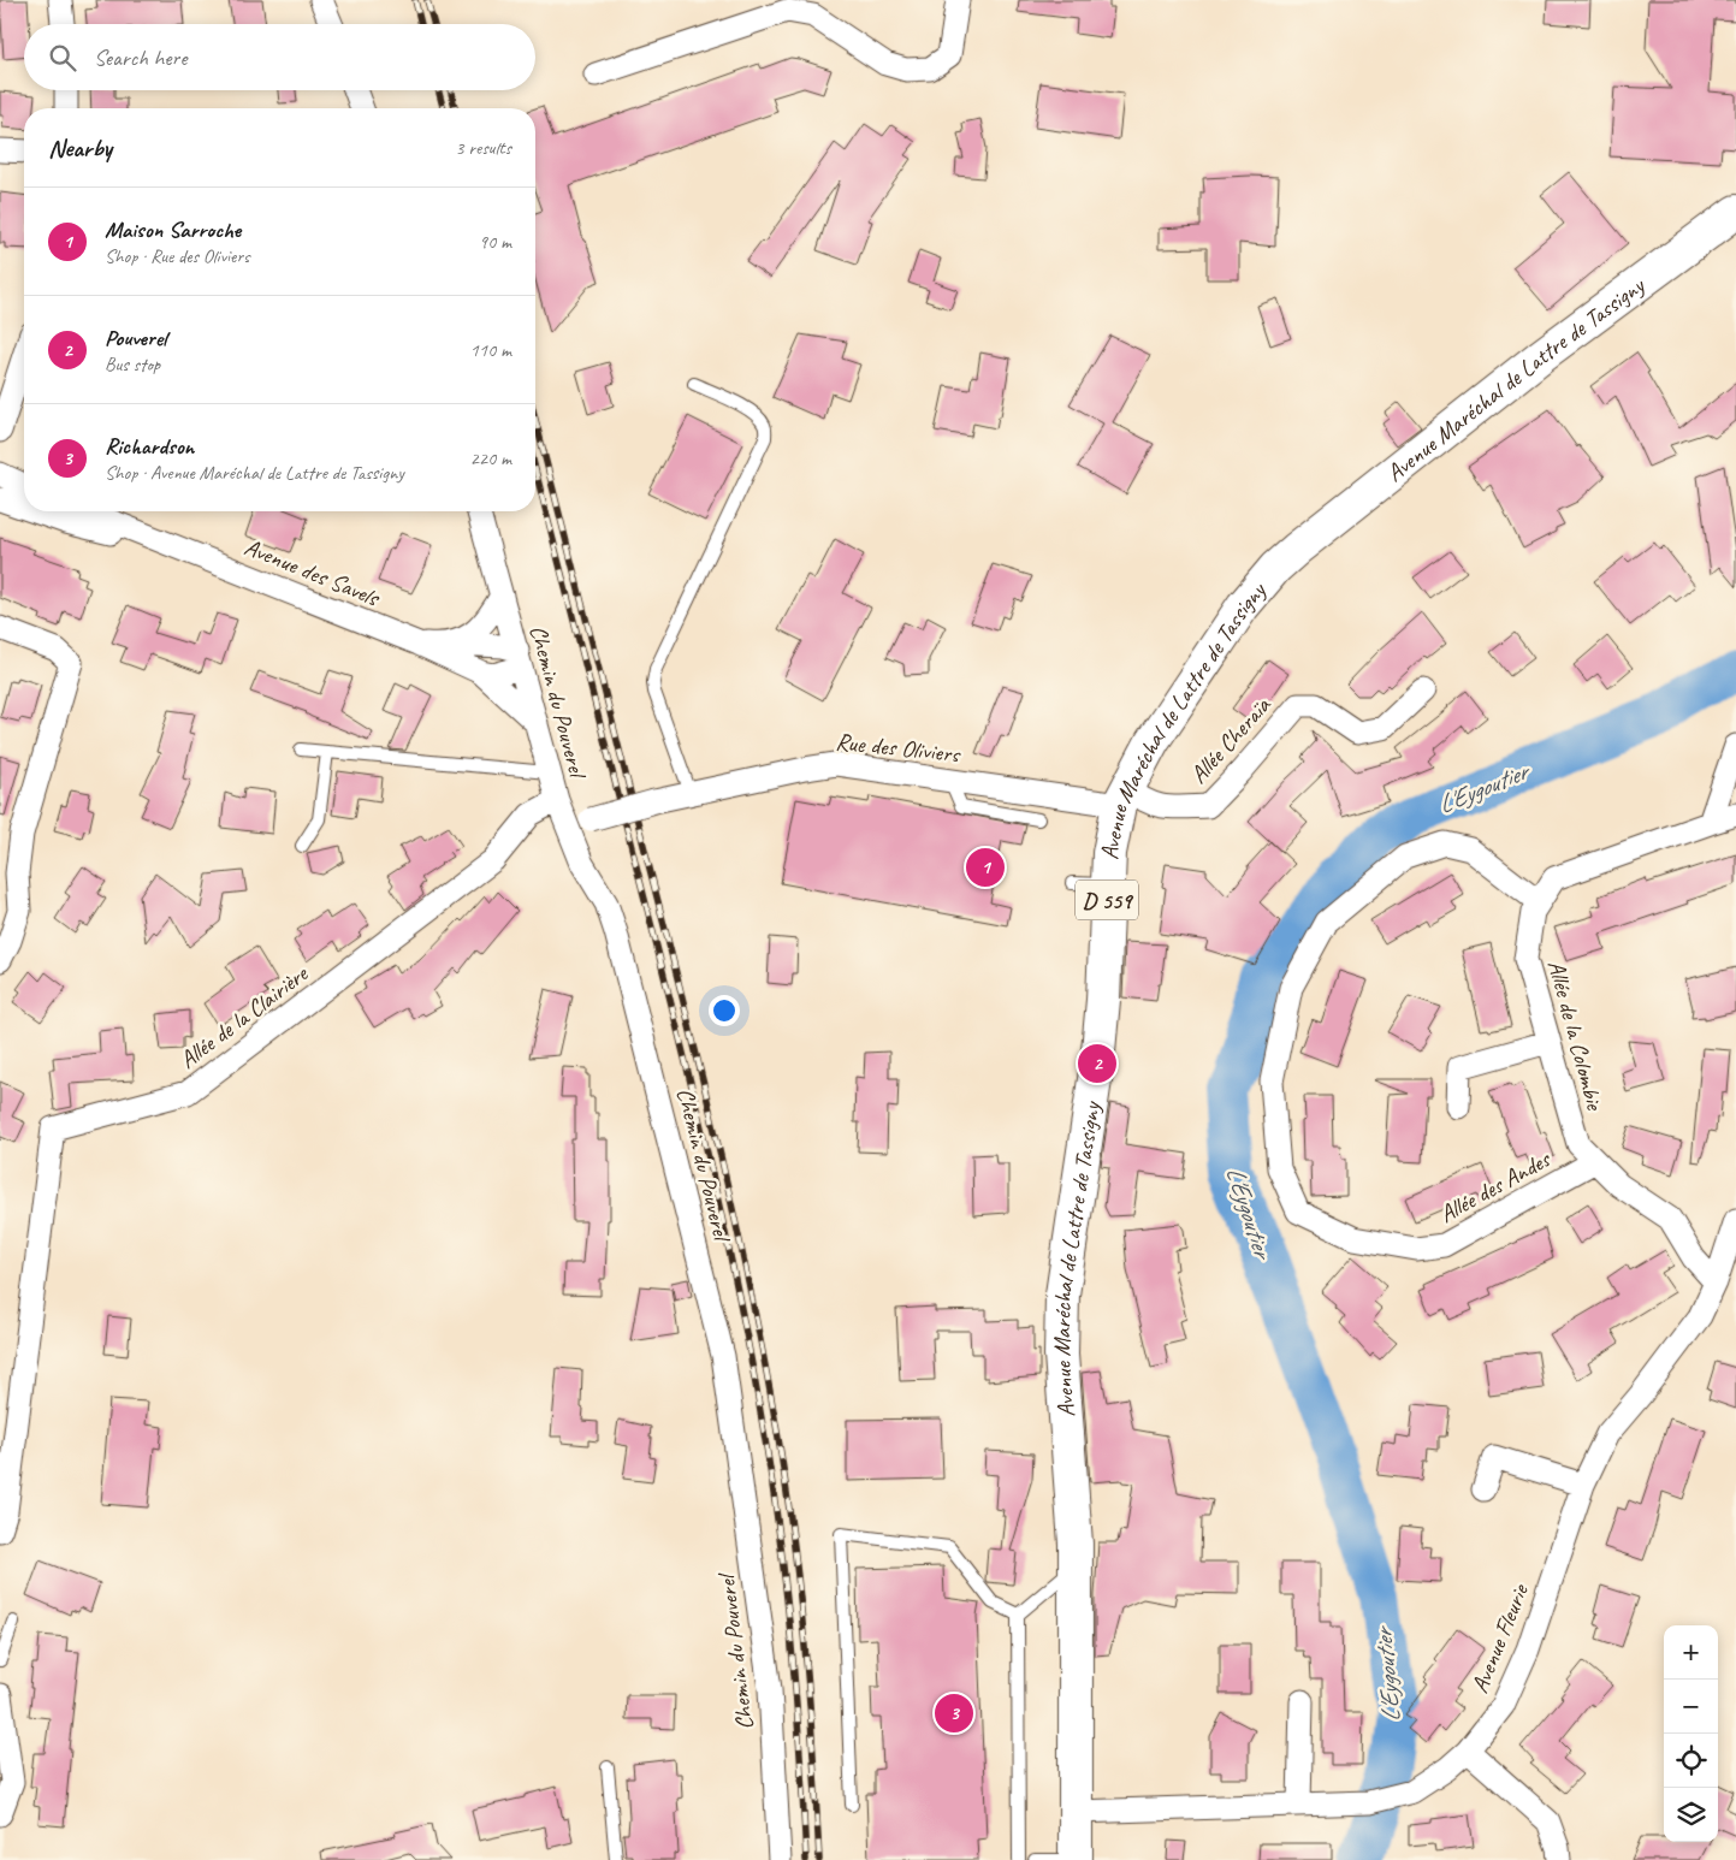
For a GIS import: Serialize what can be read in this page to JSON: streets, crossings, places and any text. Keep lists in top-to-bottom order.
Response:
{
  "streets": {
    "main road": ["Avenue Maréchal de Lattre de Tassigny", "D 559"],
    "street": [
      "Avenue des Savels",
      "Chemin du Pouverel",
      "Allée Cheraïa",
      "Rue des Oliviers",
      "Allée de la Clairière",
      "Allée de la Colombie",
      "Allée des Andes",
      "Avenue Fleurie"
    ]
  },
  "crossings": [
    ["Avenue Maréchal de Lattre de Tassigny", "Allée Cheraïa"],
    ["Avenue Maréchal de Lattre de Tassigny", "Rue des Oliviers"],
    ["Avenue Maréchal de Lattre de Tassigny", "Avenue Fleurie"],
    ["Avenue des Savels", "Chemin du Pouverel"],
    ["Chemin du Pouverel", "Rue des Oliviers"],
    ["Chemin du Pouverel", "Allée de la Clairière"],
    ["Allée Cheraïa", "Rue des Oliviers"],
    ["Allée de la Colombie", "Allée des Andes"],
    ["Allée de la Colombie", "Avenue Fleurie"]
  ],
  "water": ["L'Eygoutier"],
  "page": {
    "search": "Search here",
    "heading": ["Nearby", "3 results"],
    "list": [
      {
        "mark": "1",
        "name": "Maison Sarroche",
        "note": "Shop · Rue des Oliviers",
        "value": "90 m"
      },
      {
        "mark": "2",
        "name": "Pouverel",
        "note": "Bus stop",
        "value": "110 m"
      },
      {
        "mark": "3",
        "name": "Richardson",
        "note": "Shop · Avenue Maréchal de Lattre de Tassigny",
        "value": "220 m"
      }
    ],
    "pins": ["1", "2", "3"],
    "map_buttons": ["+", "−"]
  }
}
